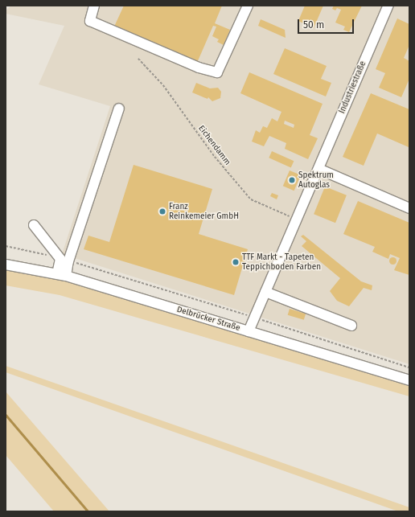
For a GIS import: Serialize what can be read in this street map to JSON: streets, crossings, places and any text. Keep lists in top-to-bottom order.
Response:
{
  "streets": {
    "street": ["Industriestraße", "Delbrücker Straße"],
    "path": ["Eichendamm"]
  },
  "crossings": [
    ["Industriestraße", "Eichendamm"],
    ["Industriestraße", "Delbrücker Straße"]
  ],
  "places": ["Spektrum Autoglas", "Franz Reinkemeier GmbH", "TTF Markt - Tapeten Teppichboden Farben"],
  "scale_bar": "50 m"
}
